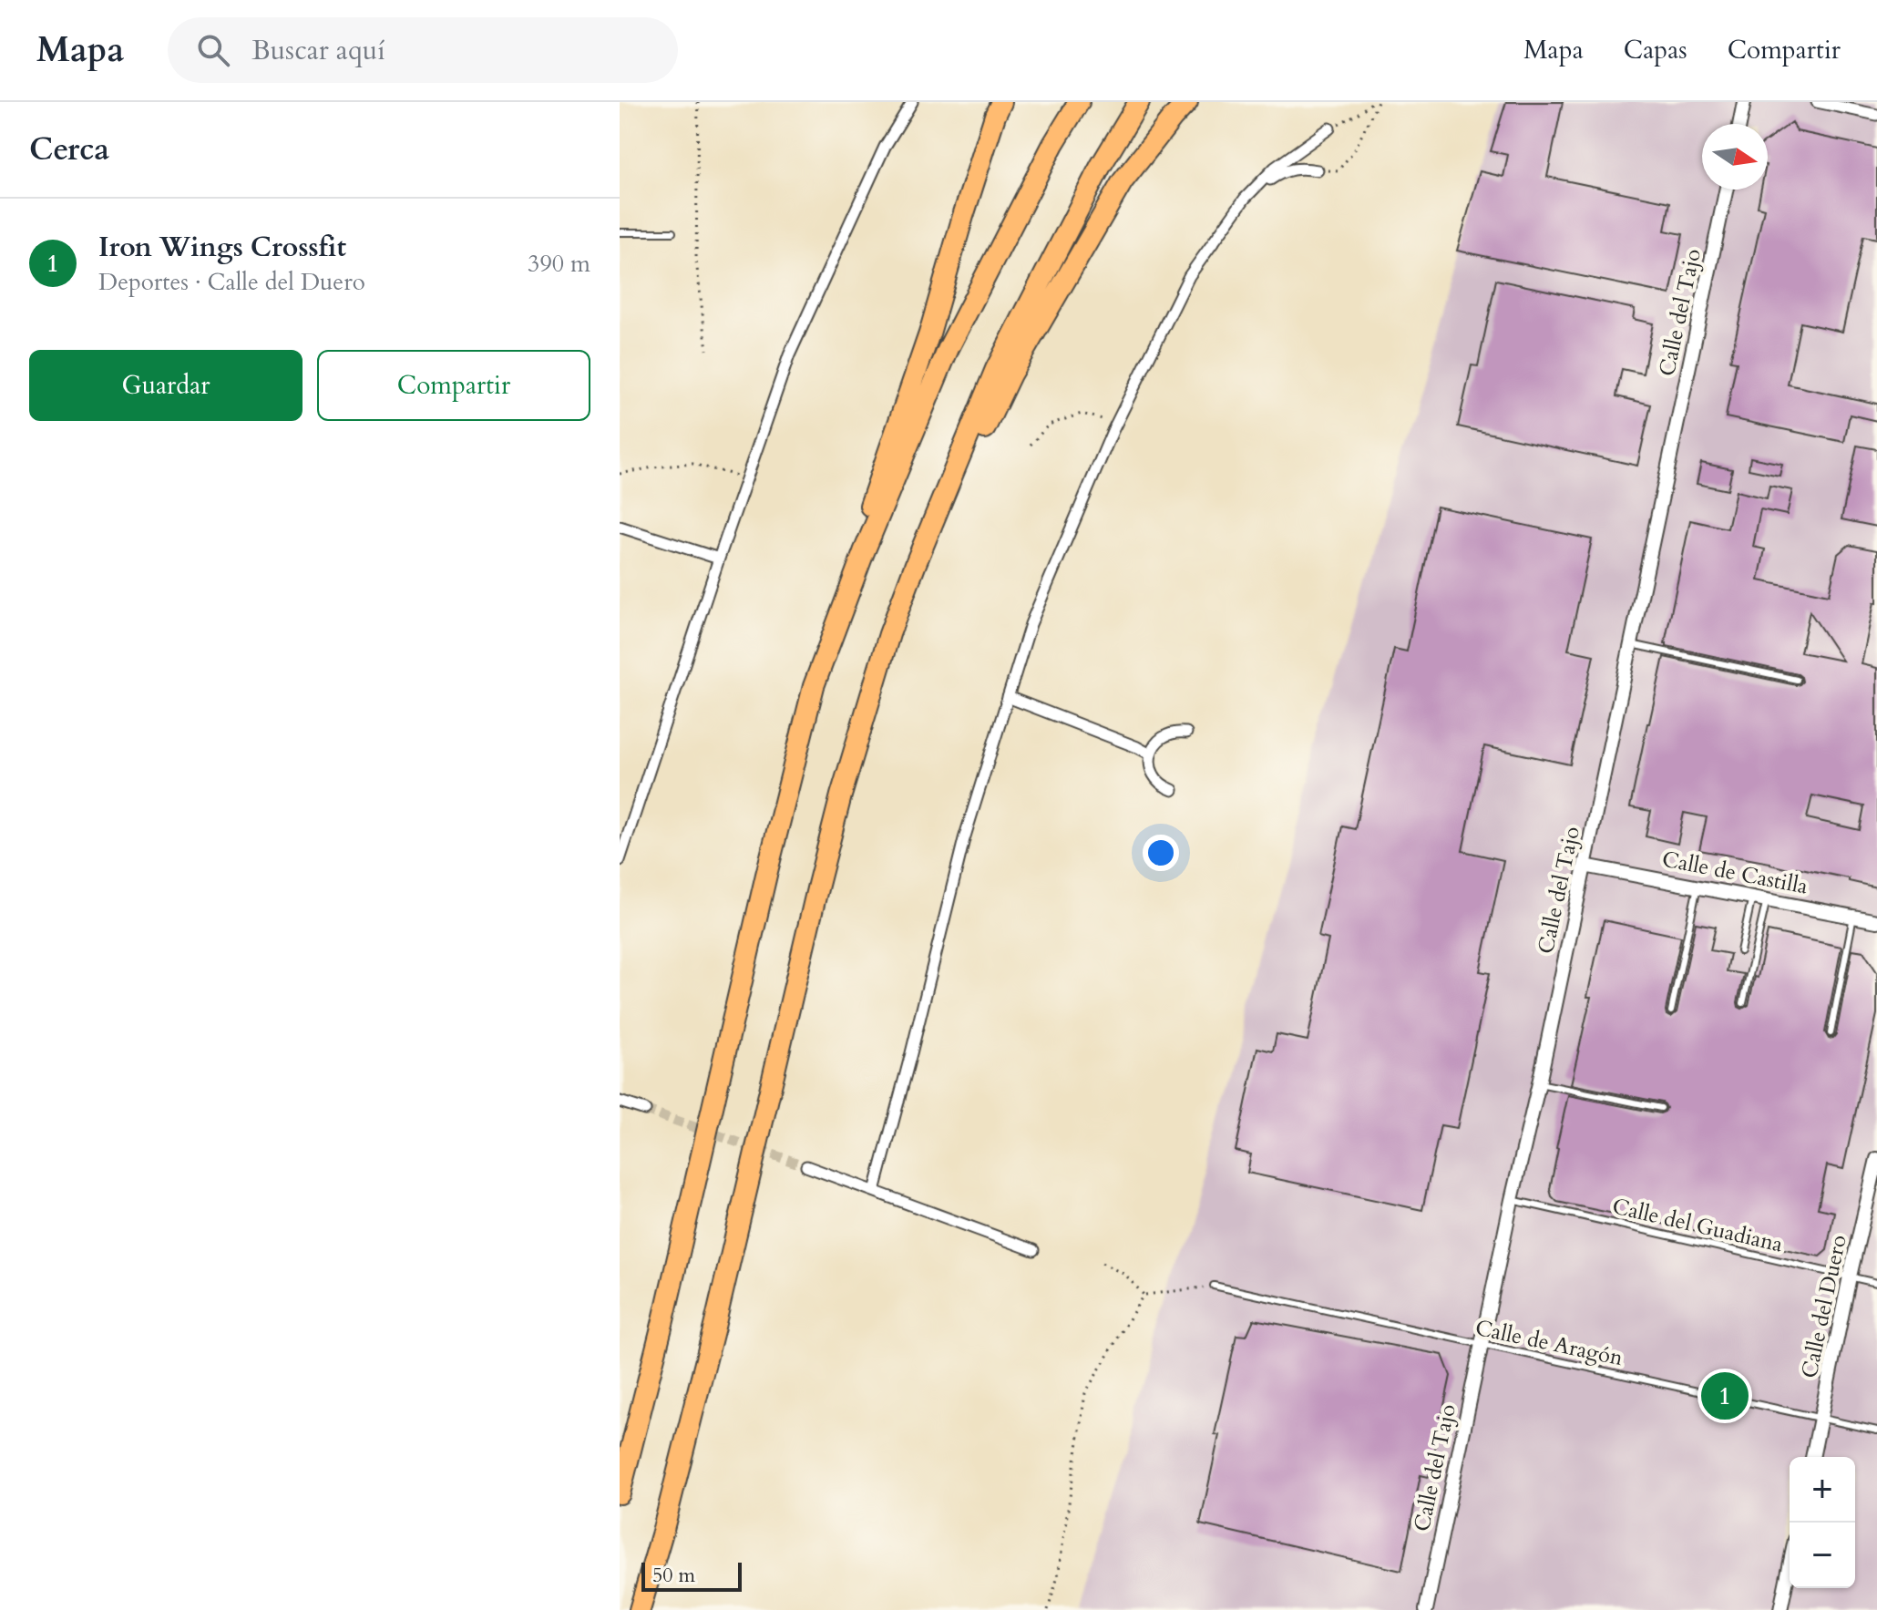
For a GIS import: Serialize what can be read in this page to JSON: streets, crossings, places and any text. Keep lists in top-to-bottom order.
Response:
{
  "streets": {
    "street": ["Calle del Tajo", "Calle de Castilla", "Calle del Duero"],
    "lane": ["Calle del Guadiana", "Calle de Aragón"]
  },
  "crossings": [
    ["Calle del Tajo", "Calle de Castilla"],
    ["Calle del Tajo", "Calle del Guadiana"],
    ["Calle del Tajo", "Calle de Aragón"],
    ["Calle del Guadiana", "Calle del Duero"],
    ["Calle del Duero", "Calle de Aragón"]
  ],
  "scale_bar": "50 m",
  "north": "right",
  "page": {
    "header": "Mapa",
    "search": "Buscar aquí",
    "nav": ["Mapa", "Capas", "Compartir"],
    "heading": "Cerca",
    "list": [
      {
        "mark": "1",
        "name": "Iron Wings Crossfit",
        "note": "Deportes · Calle del Duero",
        "value": "390 m"
      }
    ],
    "buttons": ["Guardar", "Compartir"],
    "pins": "1",
    "map_buttons": ["+", "−"],
    "scale": "50 m"
  }
}
